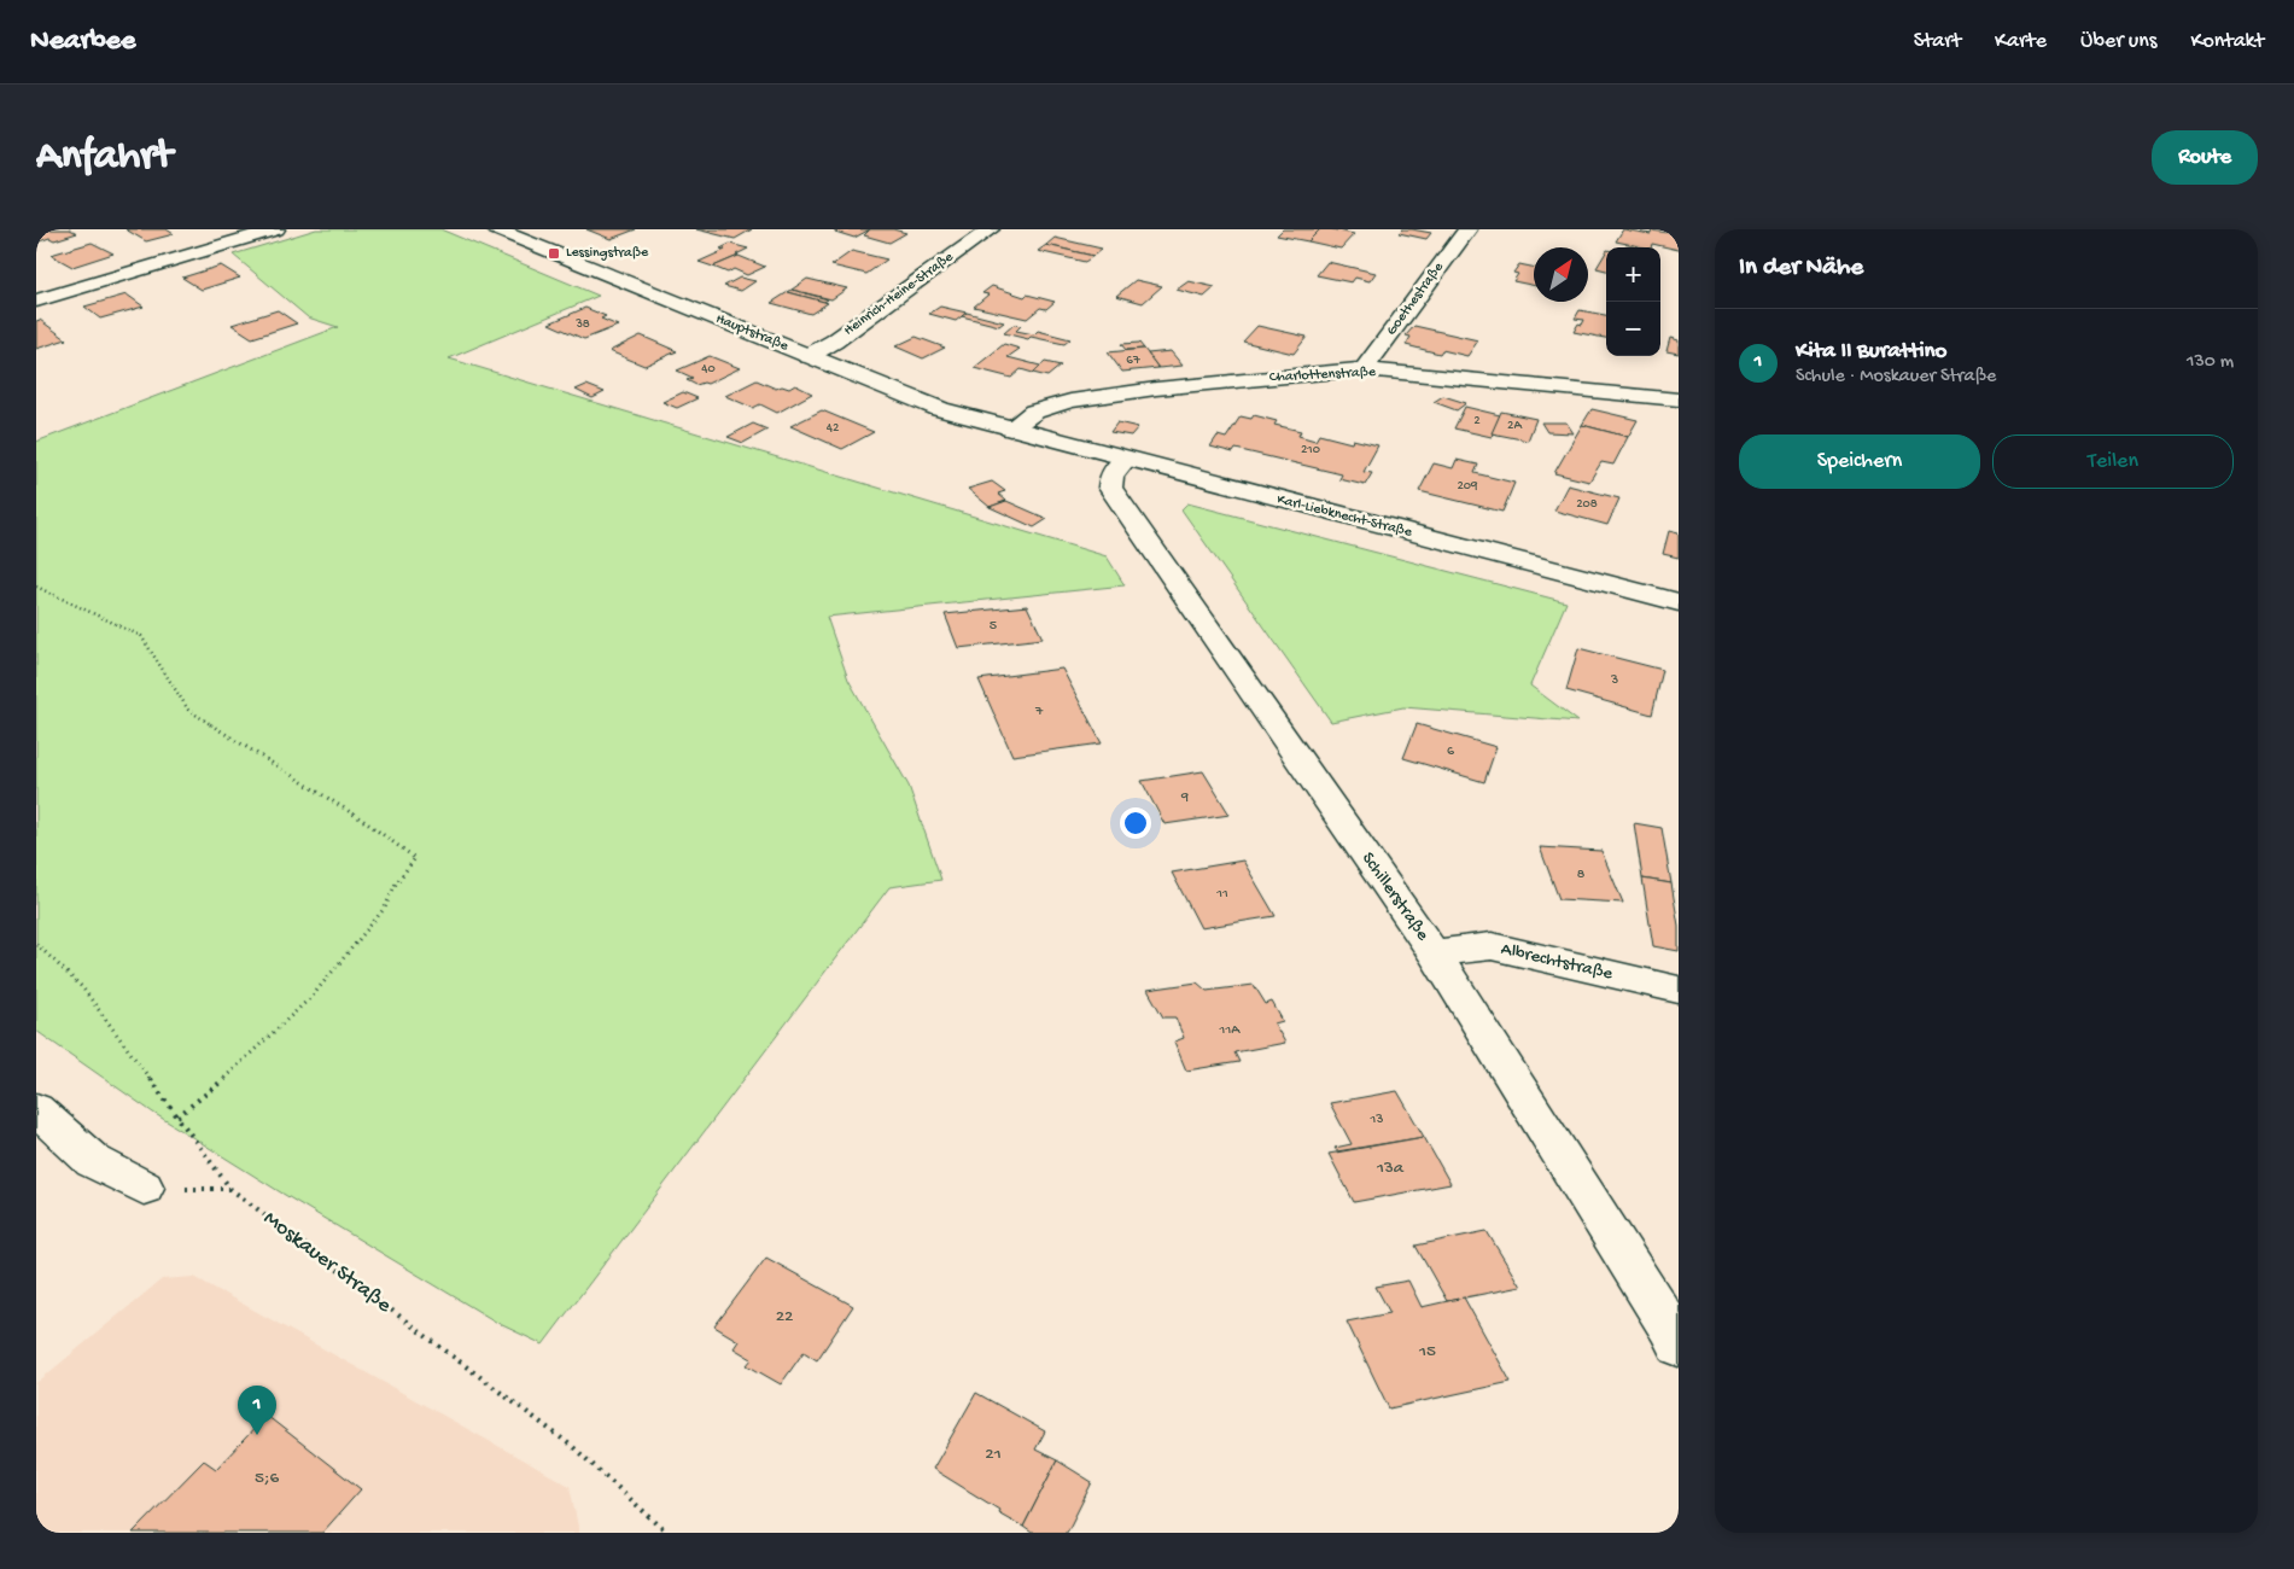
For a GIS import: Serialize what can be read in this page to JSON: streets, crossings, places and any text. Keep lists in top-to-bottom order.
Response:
{
  "streets": {
    "street": [
      "Heinrich-Heine-Straße",
      "Goethestraße",
      "Hauptstraße",
      "Charlottenstraße",
      "Karl-Liebknecht-Straße",
      "Schillerstraße",
      "Albrechtstraße"
    ],
    "path": ["Moskauer Straße"]
  },
  "crossings": [
    ["Heinrich-Heine-Straße", "Hauptstraße"],
    ["Goethestraße", "Charlottenstraße"],
    ["Hauptstraße", "Charlottenstraße"],
    ["Hauptstraße", "Karl-Liebknecht-Straße"],
    ["Charlottenstraße", "Karl-Liebknecht-Straße"],
    ["Karl-Liebknecht-Straße", "Schillerstraße"],
    ["Schillerstraße", "Albrechtstraße"]
  ],
  "places": {
    "transit": ["Lessingstraße"]
  },
  "house_numbers": [
    "38",
    "67",
    "40",
    "2",
    "2A",
    "42",
    "210",
    "209",
    "208",
    "5",
    "3",
    "7",
    "6",
    "9",
    "8",
    "11",
    "11A",
    "13",
    "13a",
    "22",
    "15",
    "21",
    "5;6"
  ],
  "north": "top right",
  "page": {
    "header": "Nearbee",
    "nav": [
      "Start",
      "Karte",
      "Über uns",
      "Kontakt"
    ],
    "buttons": [
      "Route",
      ["Speichern", "Teilen"]
    ],
    "title": "Anfahrt",
    "heading": "In der Nähe",
    "map_buttons": ["+", "−"],
    "list": [
      {
        "mark": "1",
        "name": "Kita II Burattino",
        "note": "Schule · Moskauer Straße",
        "value": "130 m"
      }
    ],
    "pins": "1"
  }
}
